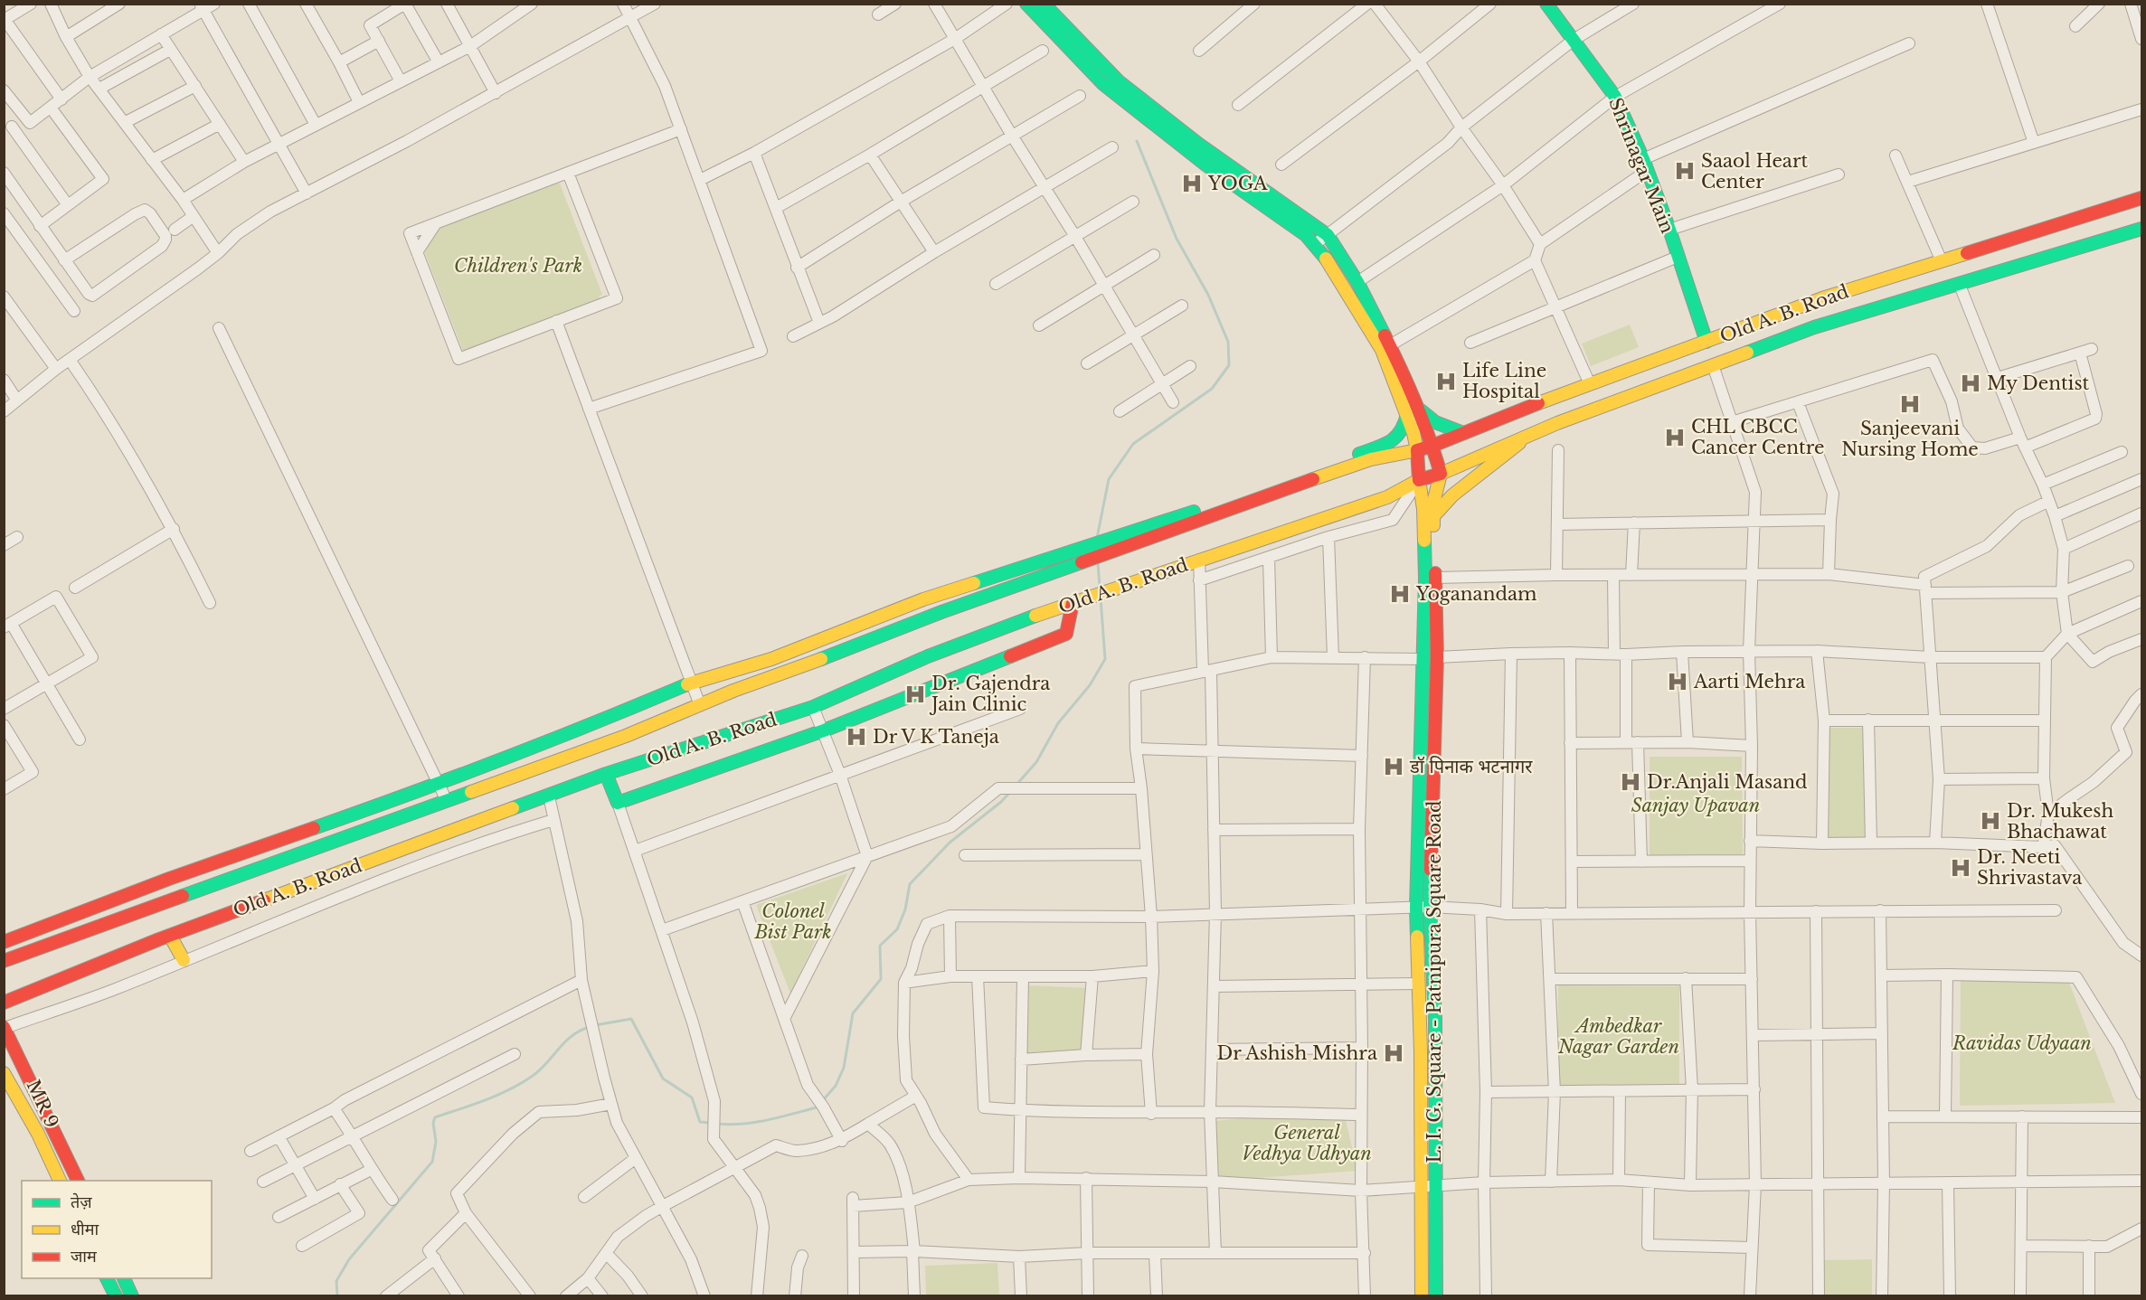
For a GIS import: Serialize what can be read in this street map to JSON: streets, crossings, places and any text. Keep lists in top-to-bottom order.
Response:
{
  "streets": {
    "main road": [
      "Shrinagar Main",
      "Old A. B. Road",
      "L. I. G. Square - Patnipura Square Road",
      "MR 9"
    ]
  },
  "crossings": [
    ["Shrinagar Main", "Old A. B. Road"],
    ["Old A. B. Road", "L. I. G. Square - Patnipura Square Road"]
  ],
  "parks": [
    "Children's Park",
    "Sanjay Upavan",
    "Colonel Bist Park",
    "Ambedkar Nagar Garden",
    "Ravidas Udyaan",
    "General Vedhya Udhyan"
  ],
  "places": {
    "hospital": [
      "Saaol Heart Center",
      "YOGA",
      "Life Line Hospital",
      "My Dentist",
      "Sanjeevani Nursing Home",
      "CHL CBCC Cancer Centre",
      "Yoganandam",
      "Aarti Mehra",
      "Dr. Gajendra Jain Clinic",
      "Dr V K Taneja",
      "डॉ पिनाक भटनागर",
      "Dr.Anjali Masand",
      "Dr. Mukesh Bhachawat",
      "Dr. Neeti Shrivastava",
      "Dr Ashish Mishra"
    ]
  },
  "legend": ["तेज़", "धीमा", "जाम"]
}
